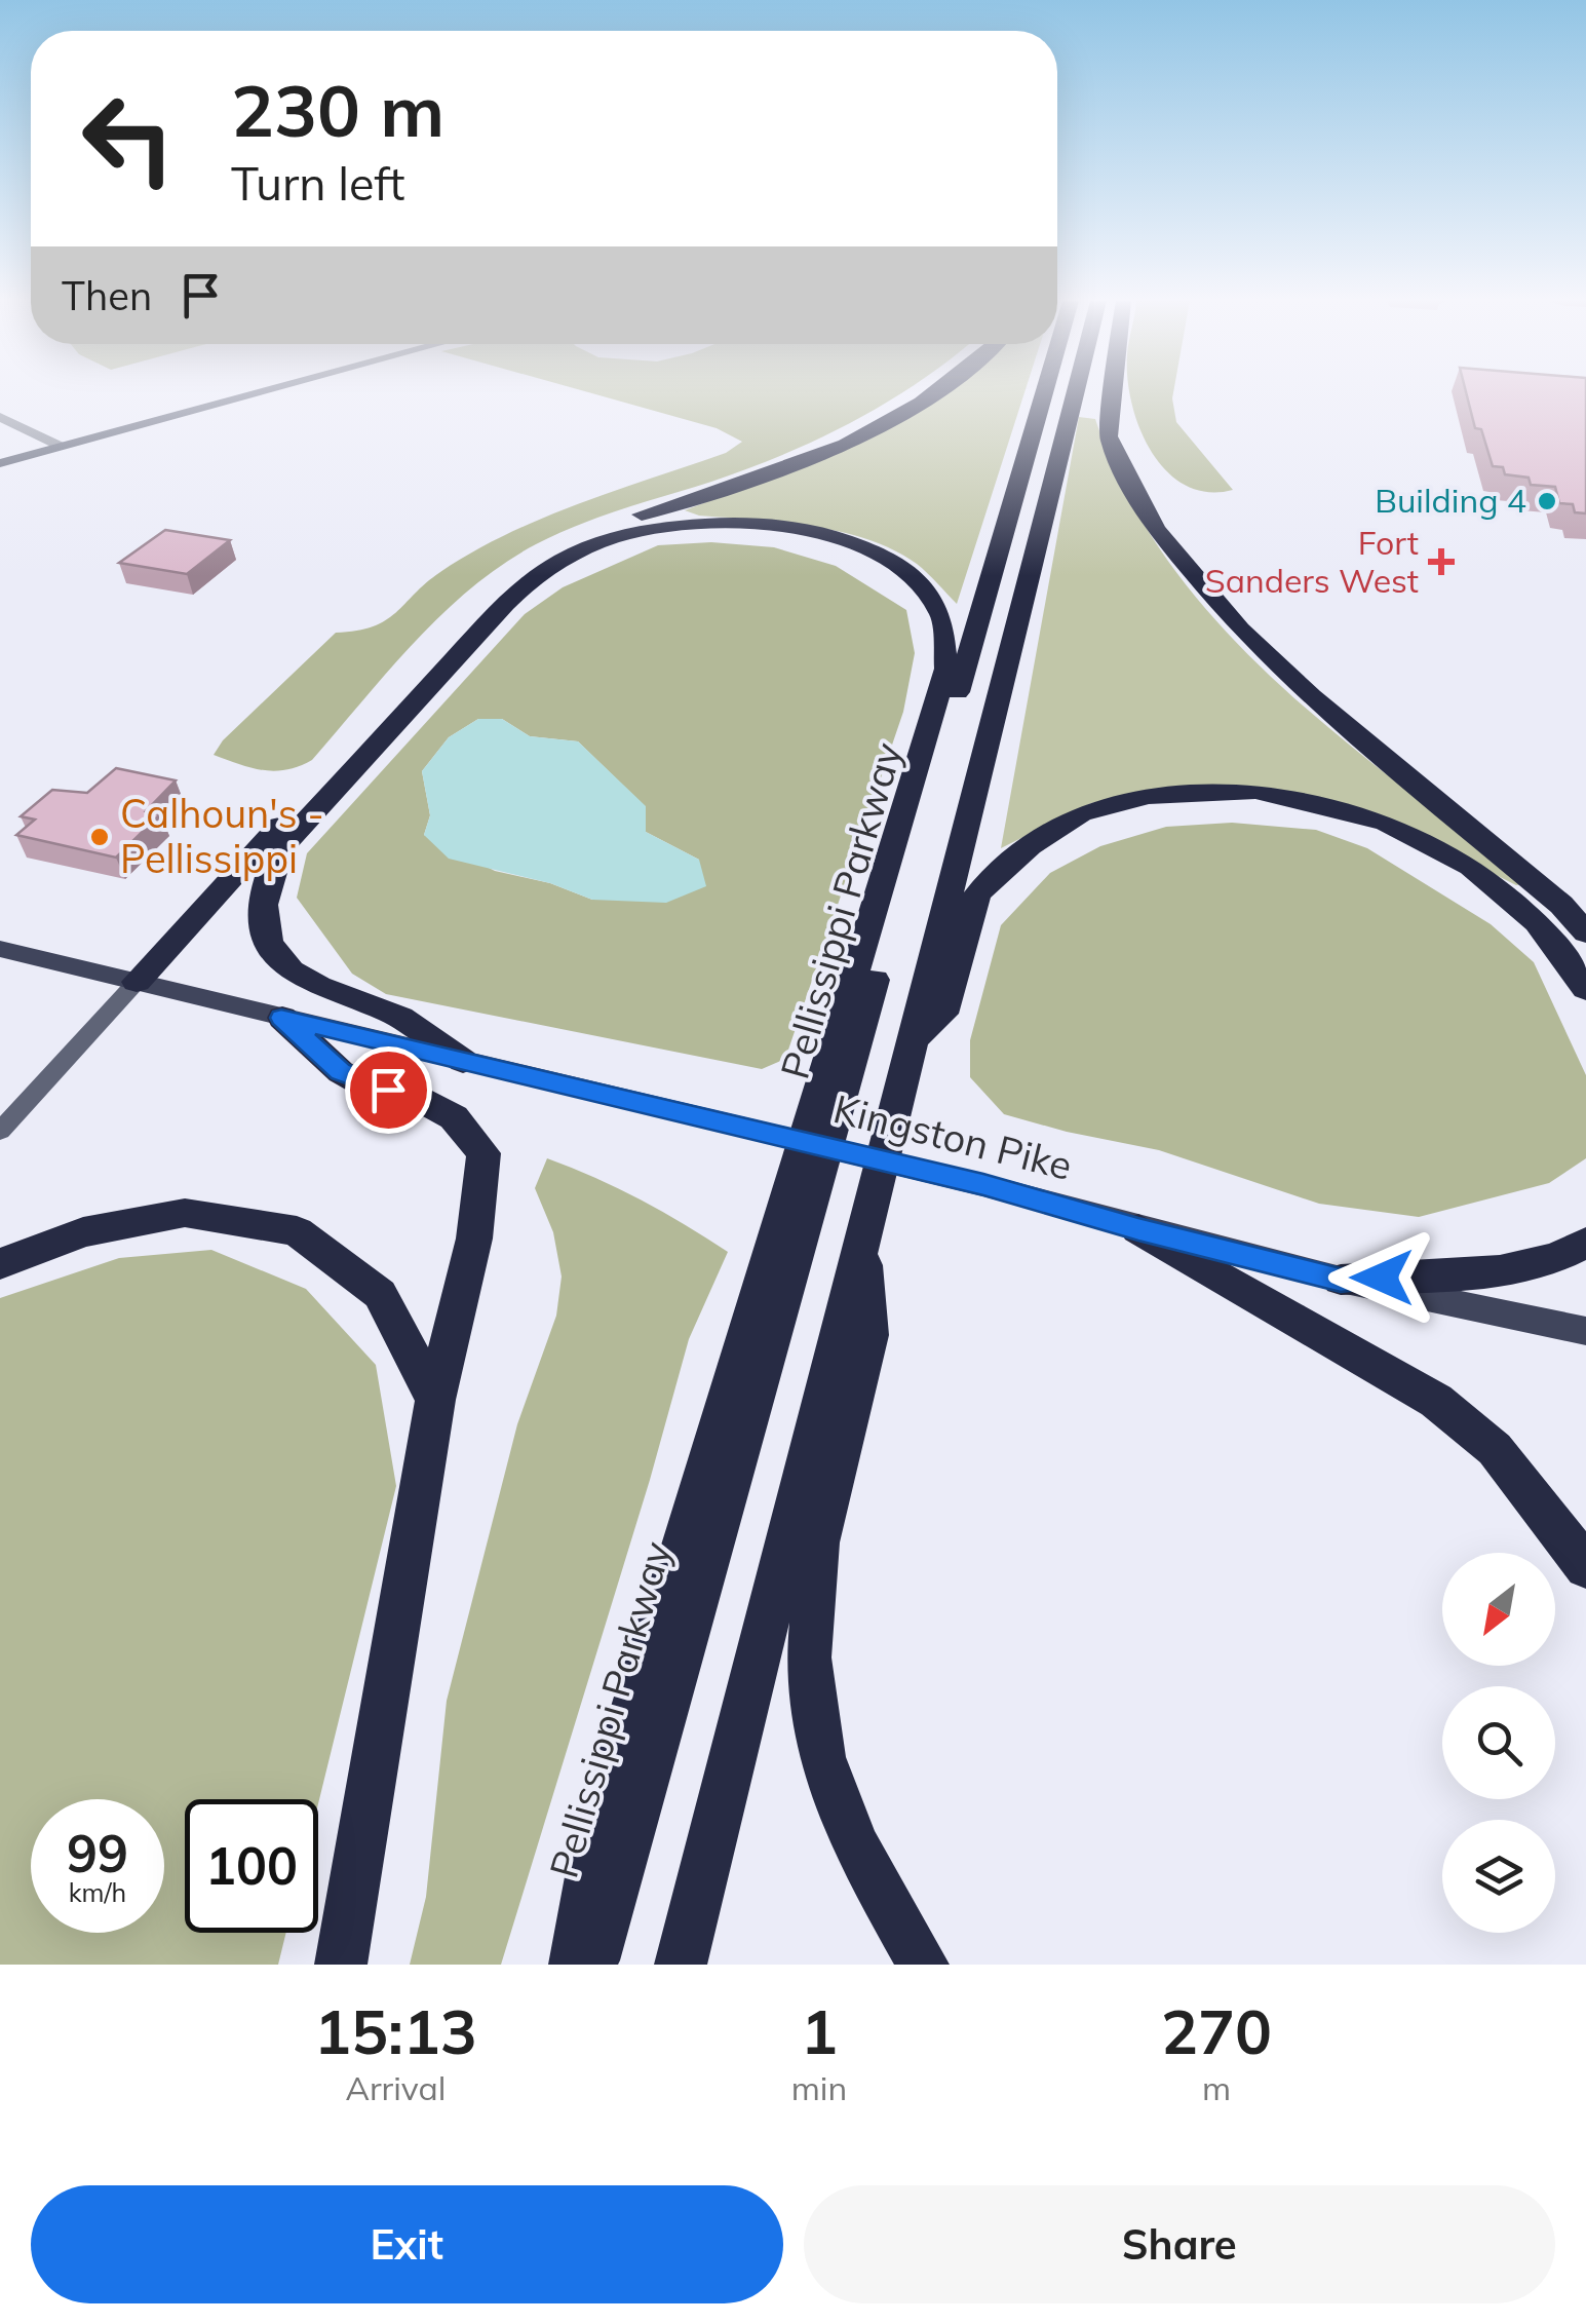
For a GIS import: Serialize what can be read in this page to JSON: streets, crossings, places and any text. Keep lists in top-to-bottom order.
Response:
{
  "streets": {
    "highway": ["Pellissippi Parkway"],
    "main road": ["Kingston Pike"]
  },
  "places": {
    "other": ["Building 4", "Calhoun's - Pellissippi"],
    "health": ["Fort Sanders West"]
  },
  "north": "bottom left",
  "page": {
    "turn": ["230 m", "Turn left"],
    "then": "Then",
    "speed": "99 km/h",
    "limit": "100",
    "eta": [
      "15:13",
      "Arrival",
      "1",
      "min",
      "270",
      "m"
    ],
    "buttons": ["Exit", "Share"]
  }
}
